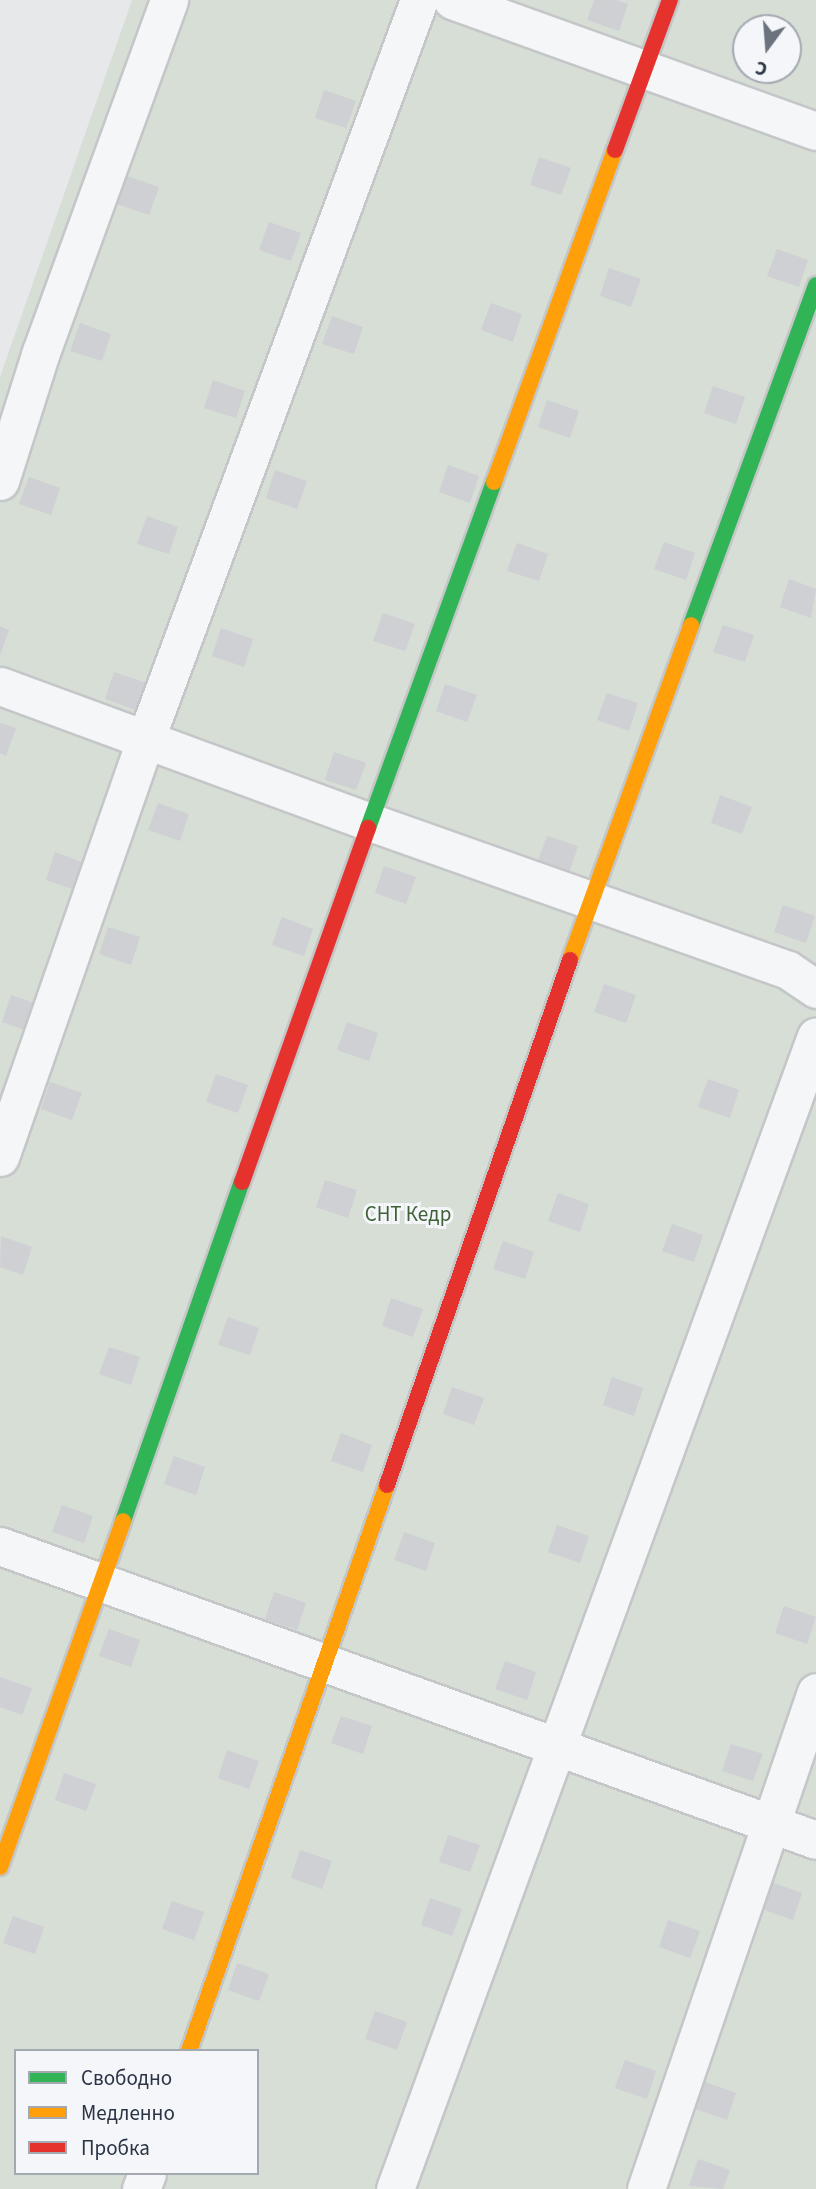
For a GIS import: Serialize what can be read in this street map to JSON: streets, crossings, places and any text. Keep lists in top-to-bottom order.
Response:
{
  "parks": ["СНТ Кедр"],
  "legend": ["Свободно", "Медленно", "Пробка"],
  "north": "bottom"
}
